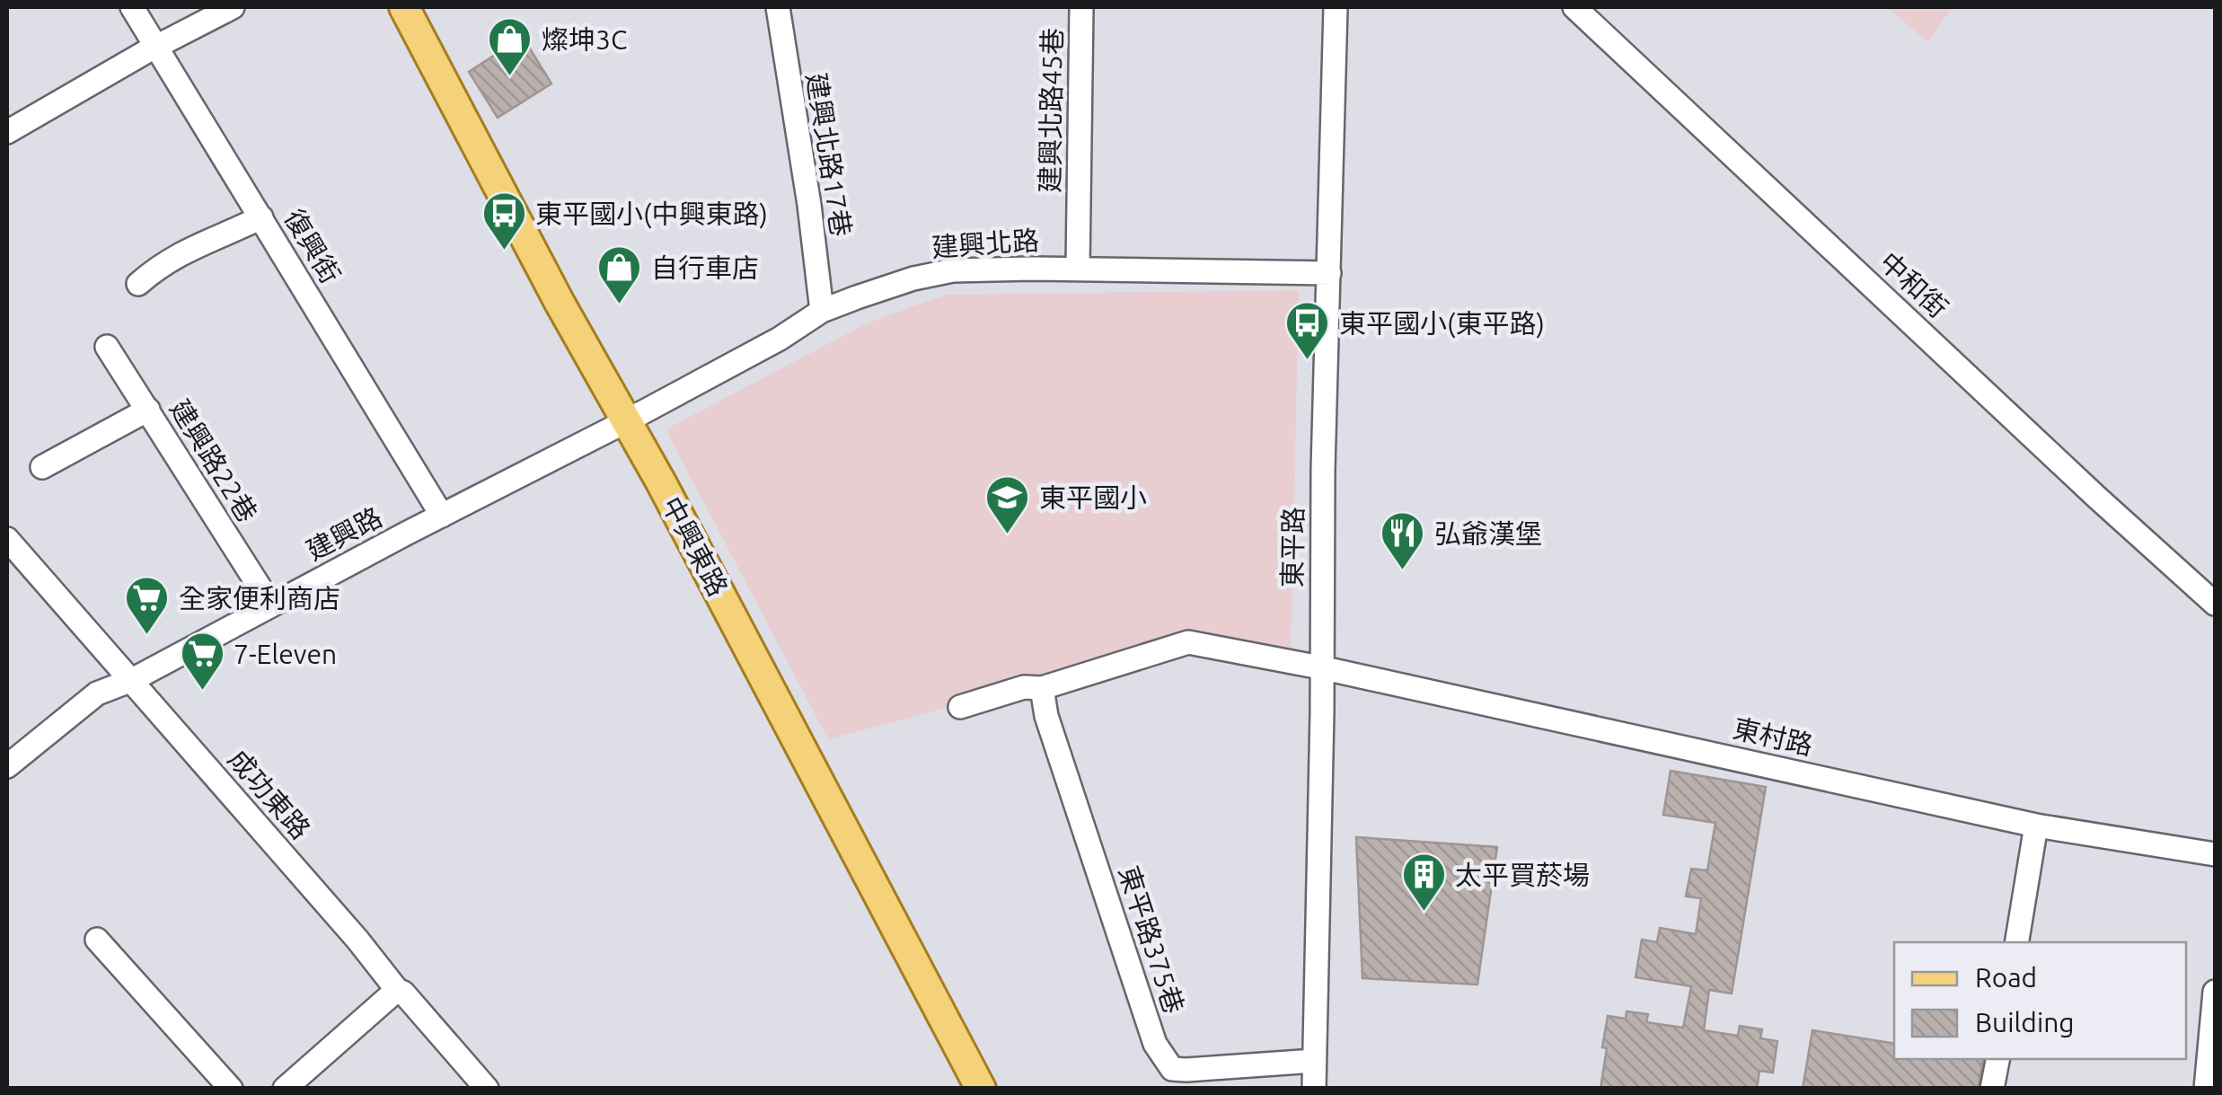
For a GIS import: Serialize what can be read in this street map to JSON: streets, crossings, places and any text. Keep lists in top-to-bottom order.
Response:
{
  "streets": {
    "main road": ["中興東路"],
    "street": [
      "建興北路45巷",
      "建興北路17巷",
      "建興北路",
      "復興街",
      "中和街",
      "建興路22巷",
      "建興路",
      "東平路",
      "東村路",
      "成功東路",
      "東平路375巷"
    ]
  },
  "crossings": [
    ["建興北路45巷", "建興北路"],
    ["建興北路17巷", "建興北路"],
    ["建興北路", "建興路"],
    ["建興北路", "中興東路"],
    ["建興北路", "東平路"],
    ["復興街", "建興路"],
    ["建興路22巷", "建興路"],
    ["建興路", "中興東路"],
    ["建興路", "成功東路"],
    ["東平路", "東村路"],
    ["東平路", "東平路375巷"]
  ],
  "places": {
    "shop": ["燦坤3C", "自行車店"],
    "bus stop": ["東平國小(中興東路)", "東平國小(東平路)"],
    "school or university": ["東平國小"],
    "restaurant": ["弘爺漢堡"],
    "supermarket": ["全家便利商店", "7-Eleven"],
    "building": ["太平買菸場"]
  },
  "legend": ["Road", "Building"]
}
